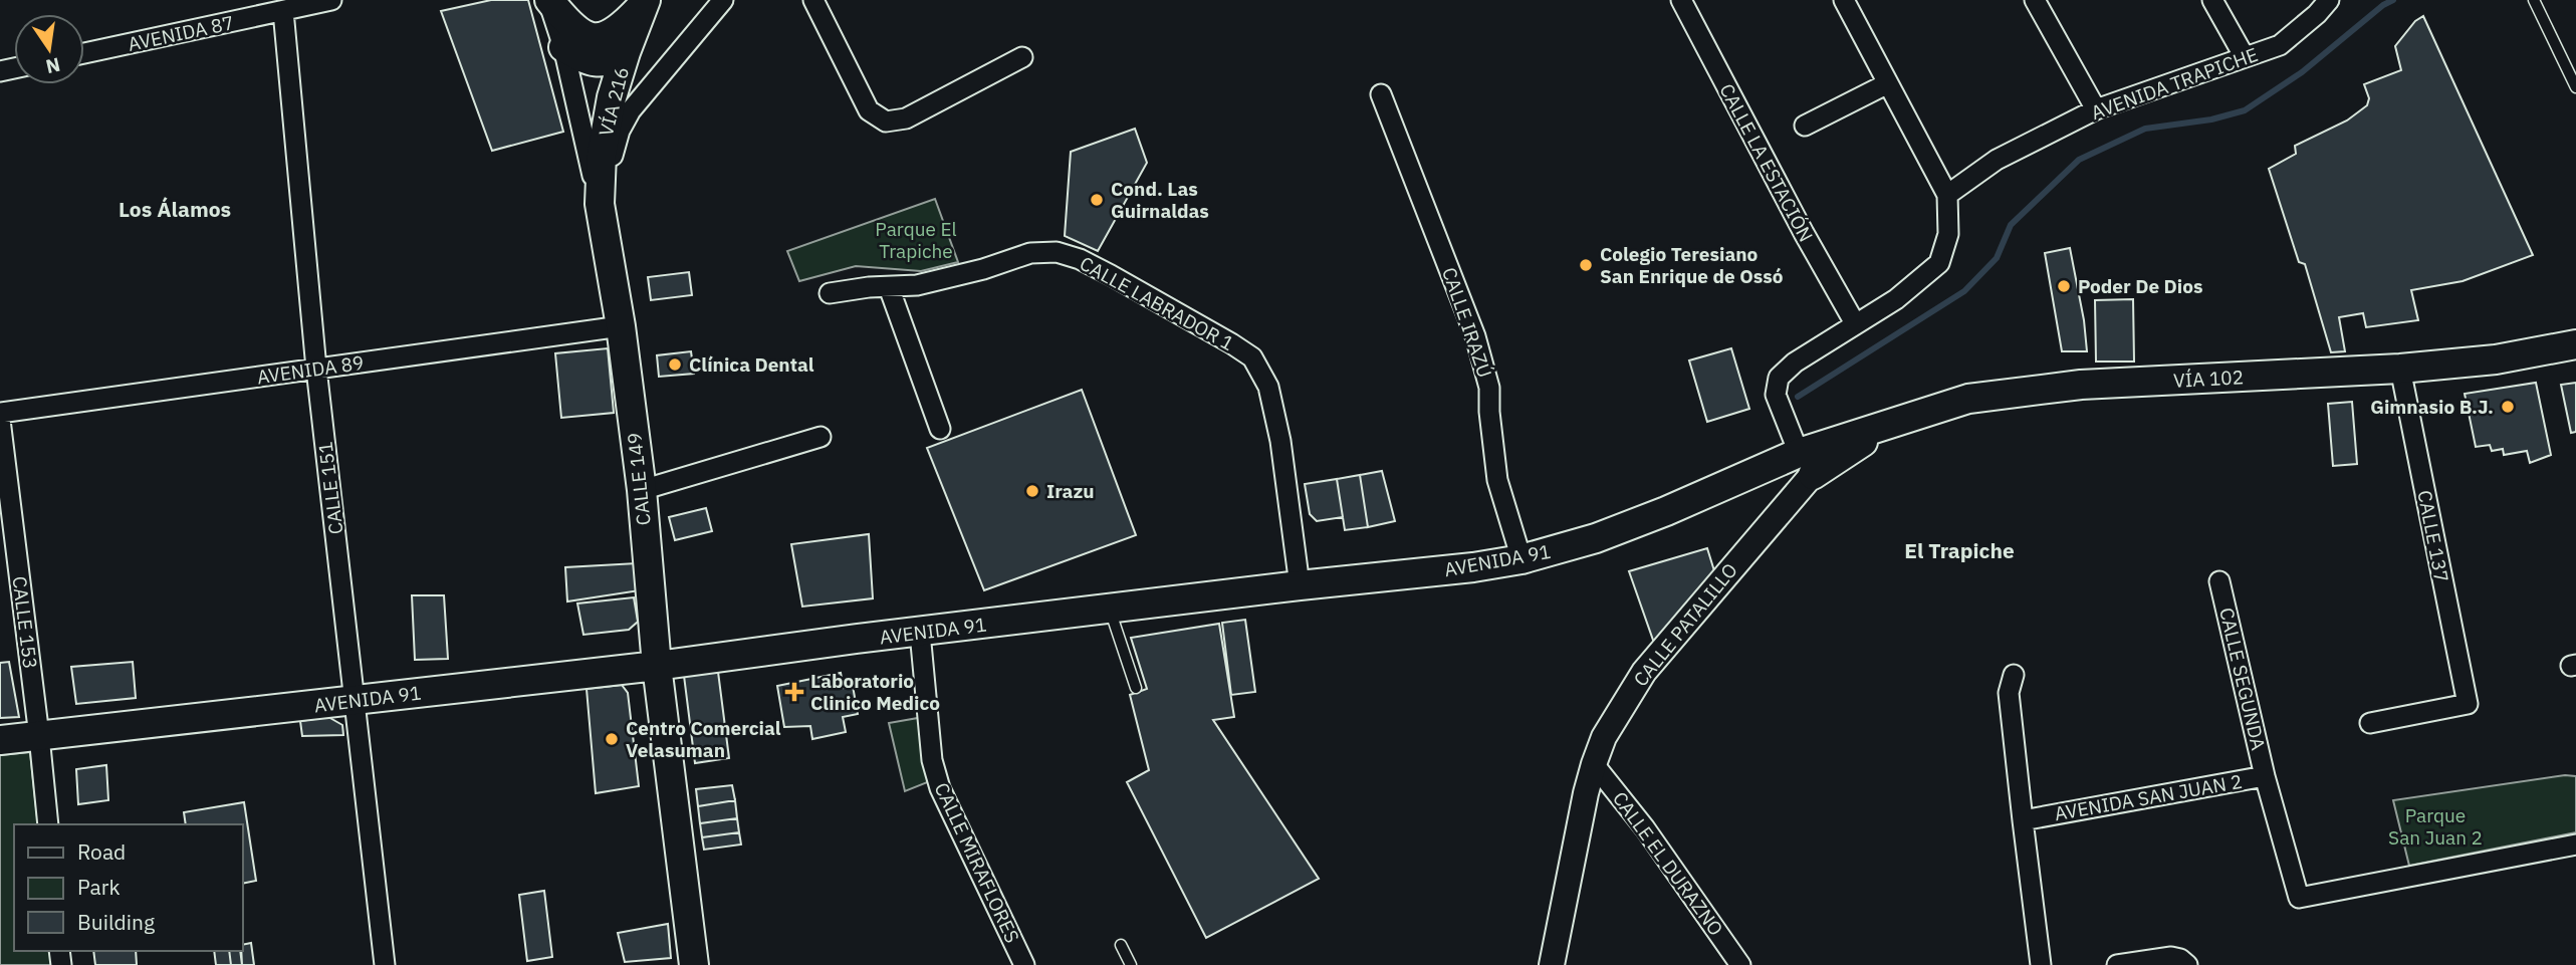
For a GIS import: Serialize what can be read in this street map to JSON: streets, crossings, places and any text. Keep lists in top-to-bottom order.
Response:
{
  "streets": {
    "main road": [
      "VÍA 216",
      "VÍA 102",
      "CALLE 149",
      "AVENIDA 91"
    ],
    "street": [
      "AVENIDA 87",
      "AVENIDA TRAPICHE",
      "CALLE LA ESTACIÓN",
      "CALLE LABRADOR 1",
      "CALLE IRAZÚ",
      "AVENIDA 89",
      "CALLE 151",
      "CALLE 137",
      "CALLE 153",
      "CALLE PATALILLO",
      "CALLE SEGUNDA",
      "AVENIDA SAN JUAN 2",
      "CALLE MIRAFLORES",
      "CALLE EL DURAZNO"
    ]
  },
  "crossings": [
    ["AVENIDA 87", "CALLE 151"],
    ["VÍA 216", "CALLE 149"],
    ["CALLE LABRADOR 1", "AVENIDA 91"],
    ["CALLE IRAZÚ", "AVENIDA 91"],
    ["AVENIDA 89", "CALLE 149"],
    ["AVENIDA 89", "CALLE 151"],
    ["VÍA 102", "CALLE 137"],
    ["VÍA 102", "AVENIDA 91"],
    ["CALLE 149", "AVENIDA 91"],
    ["CALLE 151", "AVENIDA 91"],
    ["AVENIDA 91", "CALLE 153"],
    ["AVENIDA 91", "CALLE PATALILLO"],
    ["AVENIDA 91", "CALLE MIRAFLORES"],
    ["CALLE PATALILLO", "CALLE EL DURAZNO"],
    ["CALLE SEGUNDA", "AVENIDA SAN JUAN 2"]
  ],
  "districts": ["Los Álamos", "El Trapiche"],
  "parks": ["Parque El Trapiche", "Parque San Juan 2"],
  "places": {
    "other": [
      "Cond. Las Guirnaldas",
      "Colegio Teresiano San Enrique de Ossó",
      "Poder De Dios",
      "Clínica Dental",
      "Gimnasio B.J.",
      "Irazu",
      "Centro Comercial Velasuman"
    ],
    "health": ["Laboratorio Clinico Medico"]
  },
  "legend": ["Road", "Park", "Building"],
  "north": "bottom"
}
